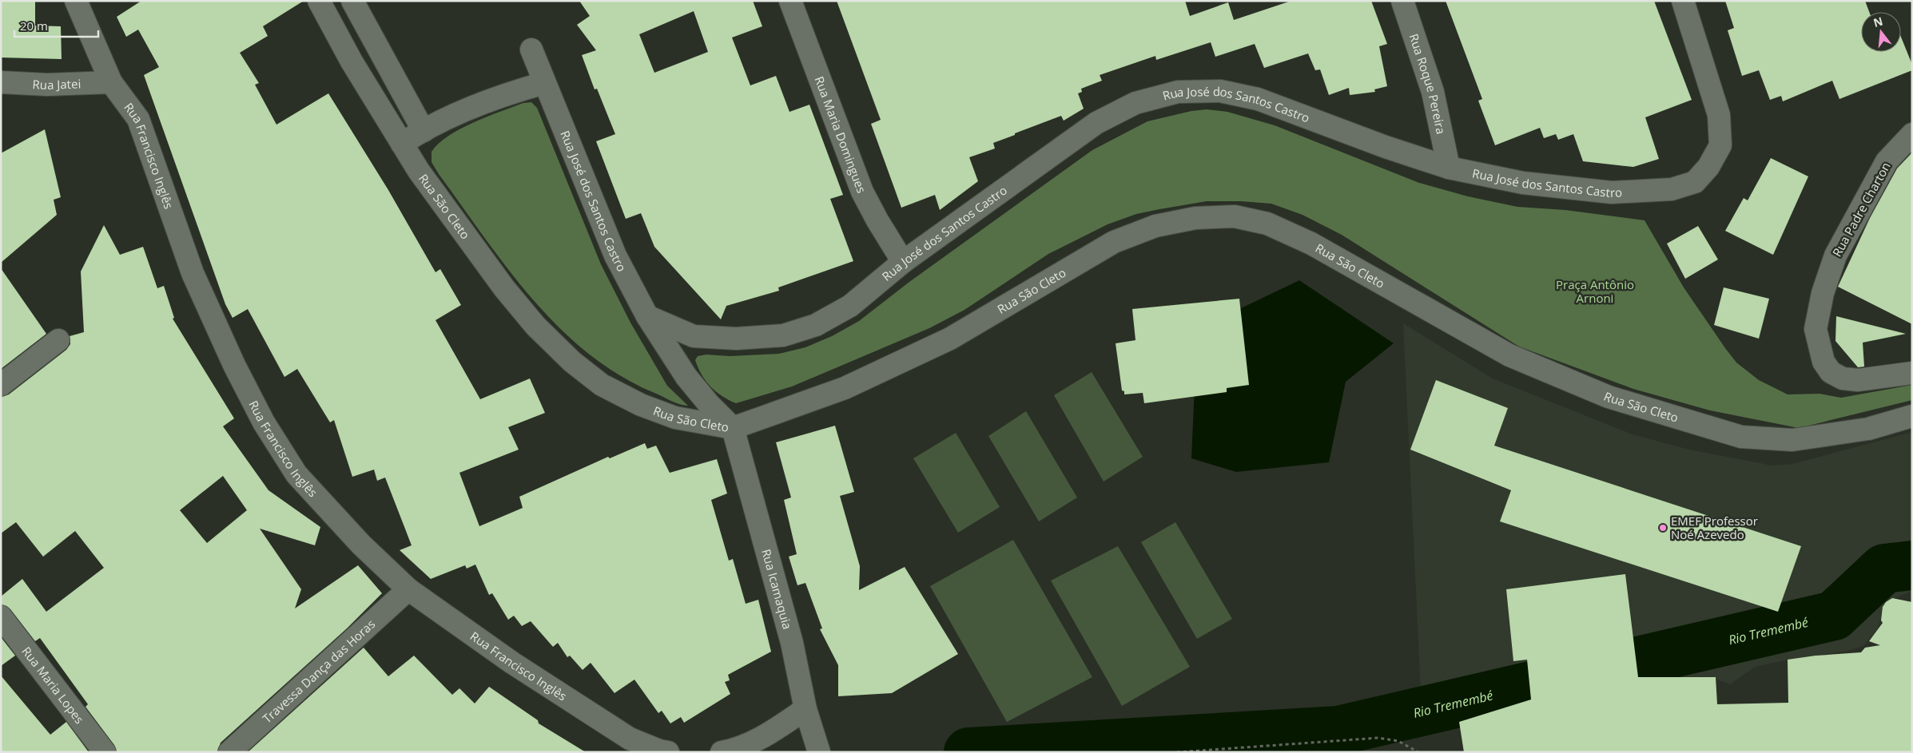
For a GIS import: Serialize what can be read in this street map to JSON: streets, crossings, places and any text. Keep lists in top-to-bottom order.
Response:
{
  "streets": {
    "street": [
      "Rua Jatei",
      "Rua Roque Pereira",
      "Rua José dos Santos Castro",
      "Rua Maria Domingues",
      "Rua Francisco Inglês",
      "Rua São Cleto",
      "Rua Padre Charton",
      "Rua Icamaquia",
      "Travessa Dança das Horas",
      "Rua Maria Lopes"
    ]
  },
  "crossings": [
    ["Rua Jatei", "Rua Francisco Inglês"],
    ["Rua Roque Pereira", "Rua José dos Santos Castro"],
    ["Rua José dos Santos Castro", "Rua Maria Domingues"],
    ["Rua José dos Santos Castro", "Rua São Cleto"],
    ["Rua José dos Santos Castro", "Rua Icamaquia"],
    ["Rua Francisco Inglês", "Travessa Dança das Horas"],
    ["Rua São Cleto", "Rua Icamaquia"]
  ],
  "water": ["Rio Tremembé"],
  "parks": ["Praça Antônio Arnoni"],
  "places": ["EMEF Professor Noé Azevedo"],
  "scale_bar": "20 m",
  "north": "top"
}
